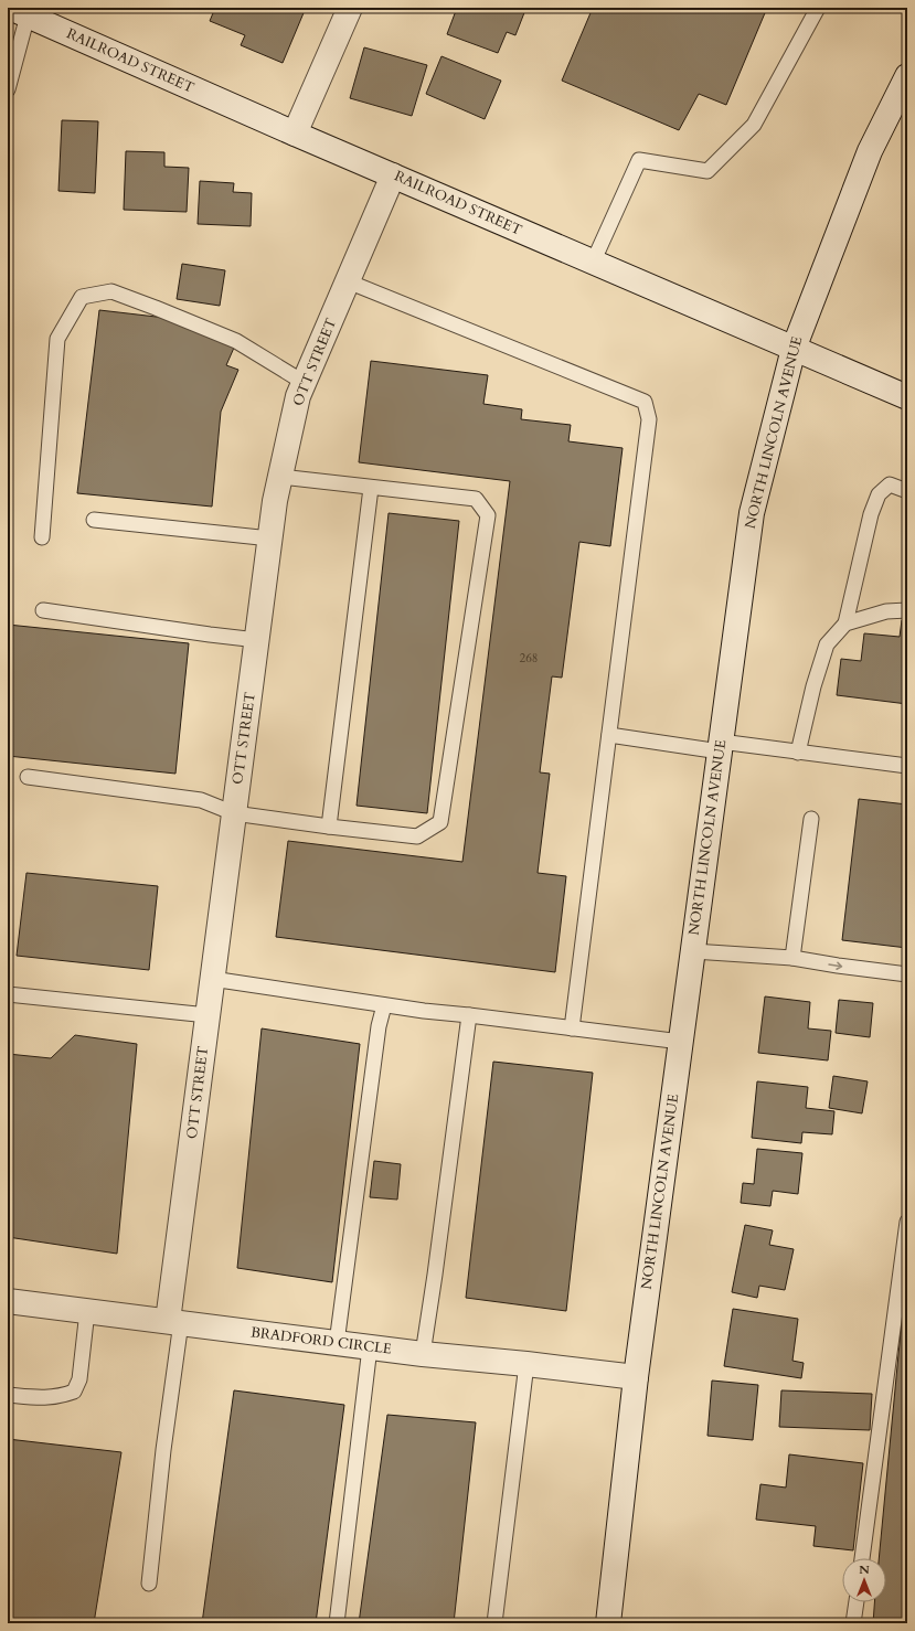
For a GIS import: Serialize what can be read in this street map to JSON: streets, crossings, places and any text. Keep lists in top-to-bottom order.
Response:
{
  "streets": {
    "main road": [
      "RAILROAD STREET",
      "OTT STREET",
      "NORTH LINCOLN AVENUE",
      "BRADFORD CIRCLE"
    ]
  },
  "crossings": [
    ["RAILROAD STREET", "OTT STREET"],
    ["RAILROAD STREET", "NORTH LINCOLN AVENUE"],
    ["OTT STREET", "BRADFORD CIRCLE"],
    ["NORTH LINCOLN AVENUE", "BRADFORD CIRCLE"]
  ],
  "house_numbers": ["268"],
  "north": "top"
}
